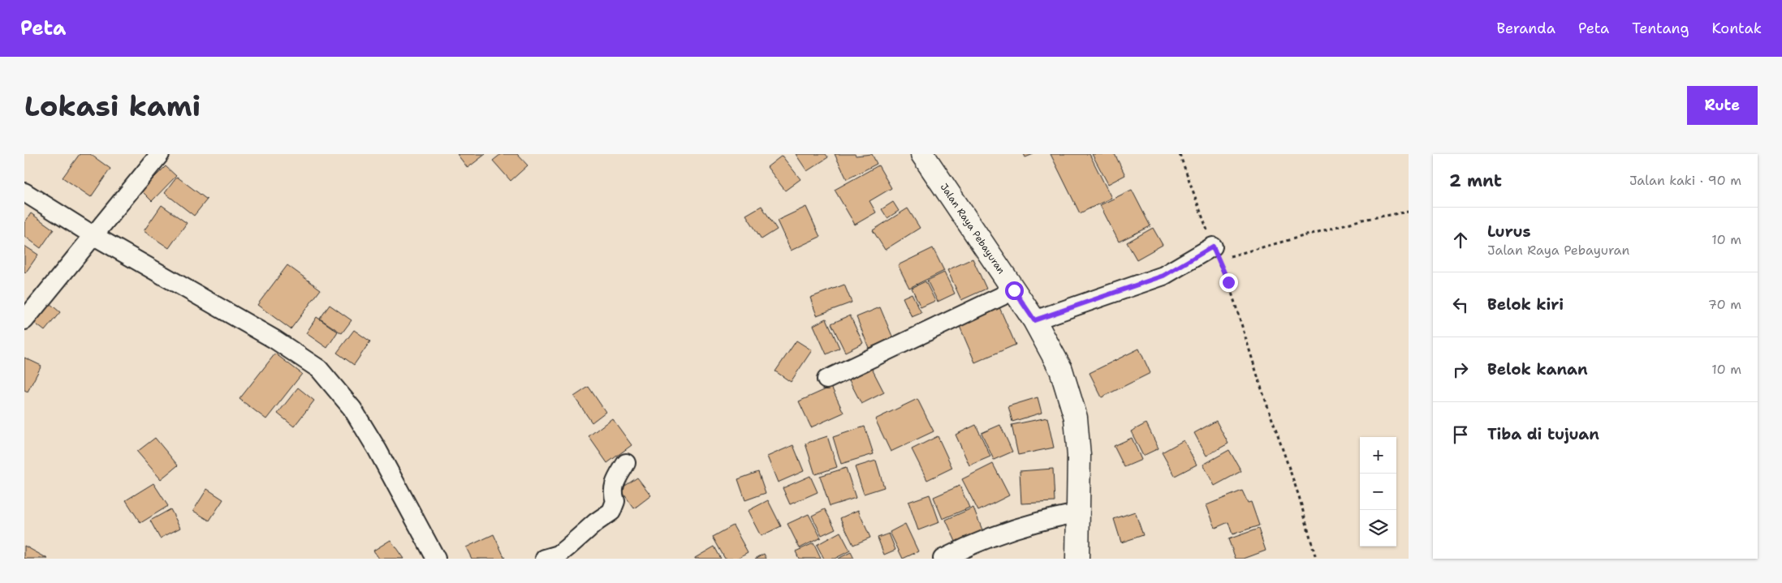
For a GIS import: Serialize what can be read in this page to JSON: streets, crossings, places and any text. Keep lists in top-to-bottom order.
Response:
{
  "streets": {
    "main road": ["Jalan Raya Pebayuran"]
  },
  "page": {
    "header": "Peta",
    "nav": [
      "Beranda",
      "Peta",
      "Tentang",
      "Kontak"
    ],
    "buttons": "Rute",
    "title": "Lokasi kami",
    "heading": ["2 mnt", "Jalan kaki · 90 m"],
    "list": [
      ["Lurus", "Jalan Raya Pebayuran", "10 m"],
      ["Belok kiri", "70 m"],
      ["Belok kanan", "10 m"],
      "Tiba di tujuan"
    ],
    "map_buttons": ["+", "−"]
  }
}
